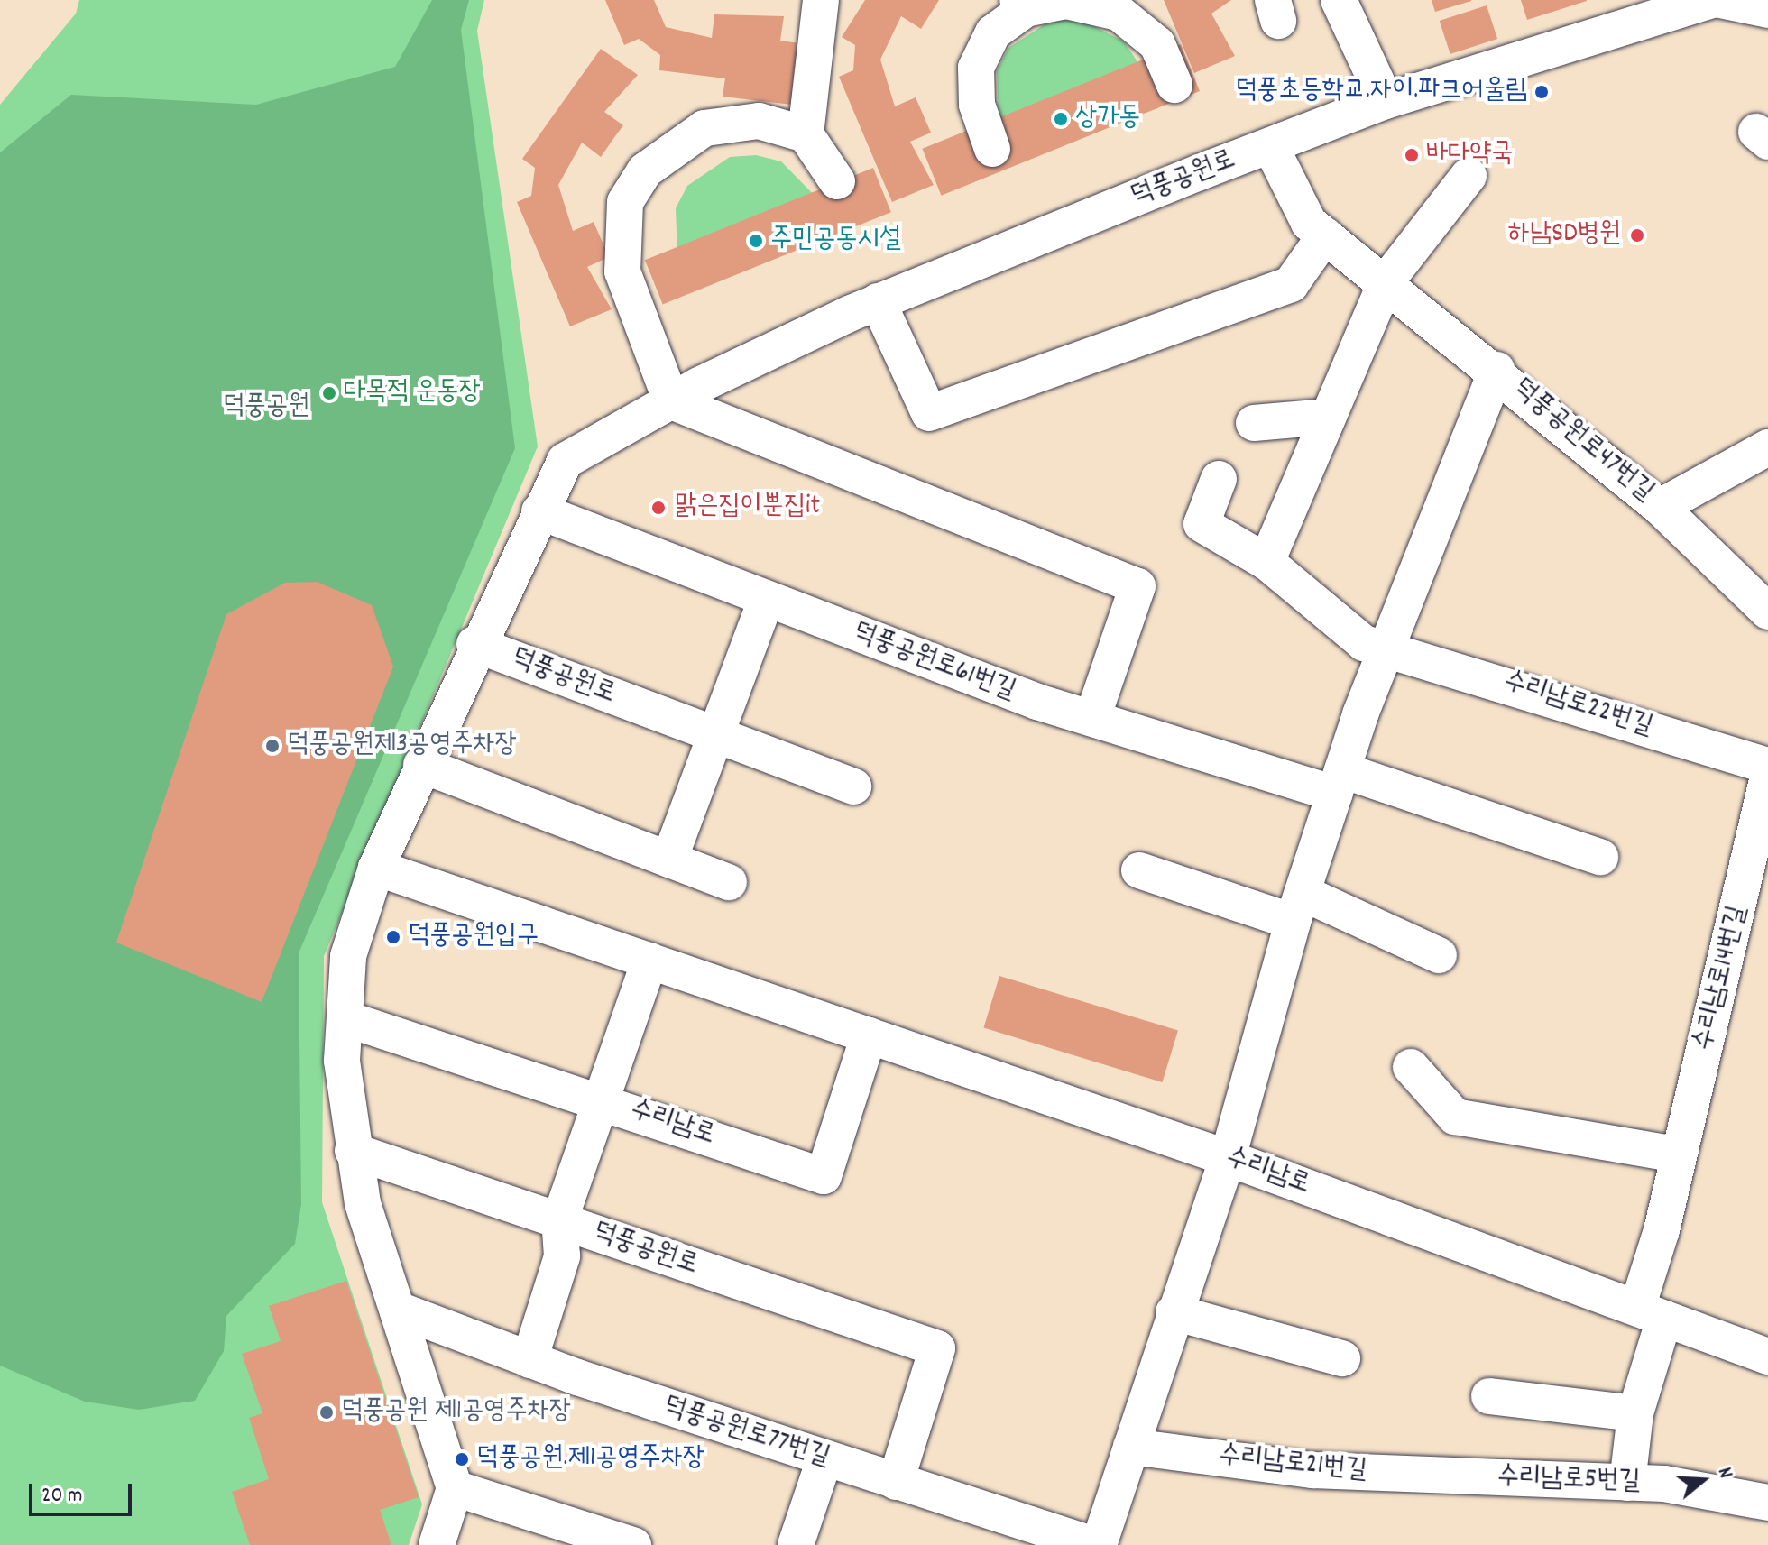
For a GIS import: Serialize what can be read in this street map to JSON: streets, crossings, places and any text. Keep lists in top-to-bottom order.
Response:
{
  "streets": {
    "street": [
      "덕풍공원로",
      "덕풍공원로47번길",
      "덕풍공원로61번길",
      "수리남로22번길",
      "수리남로14번길",
      "수리남로",
      "덕풍공원로77번길",
      "수리남로21번길",
      "수리남로5번길"
    ]
  },
  "crossings": [
    ["덕풍공원로", "덕풍공원로47번길"],
    ["덕풍공원로", "덕풍공원로61번길"],
    ["덕풍공원로", "수리남로"],
    ["덕풍공원로", "덕풍공원로77번길"],
    ["수리남로14번길", "수리남로"],
    ["수리남로21번길", "수리남로5번길"]
  ],
  "parks": ["덕풍공원"],
  "places": [
    "덕풍초등학교.자이.파크어울림",
    "상가동",
    "바다약국",
    "하남SD병원",
    "주민공동시설",
    "다목적 운동장",
    "맑은집이뿐집it",
    "덕풍공원제3공영주차장",
    "덕풍공원입구",
    "덕풍공원 제1공영주차장",
    "덕풍공원.제1공영주차장"
  ],
  "scale_bar": "20 m",
  "north": "right"
}
